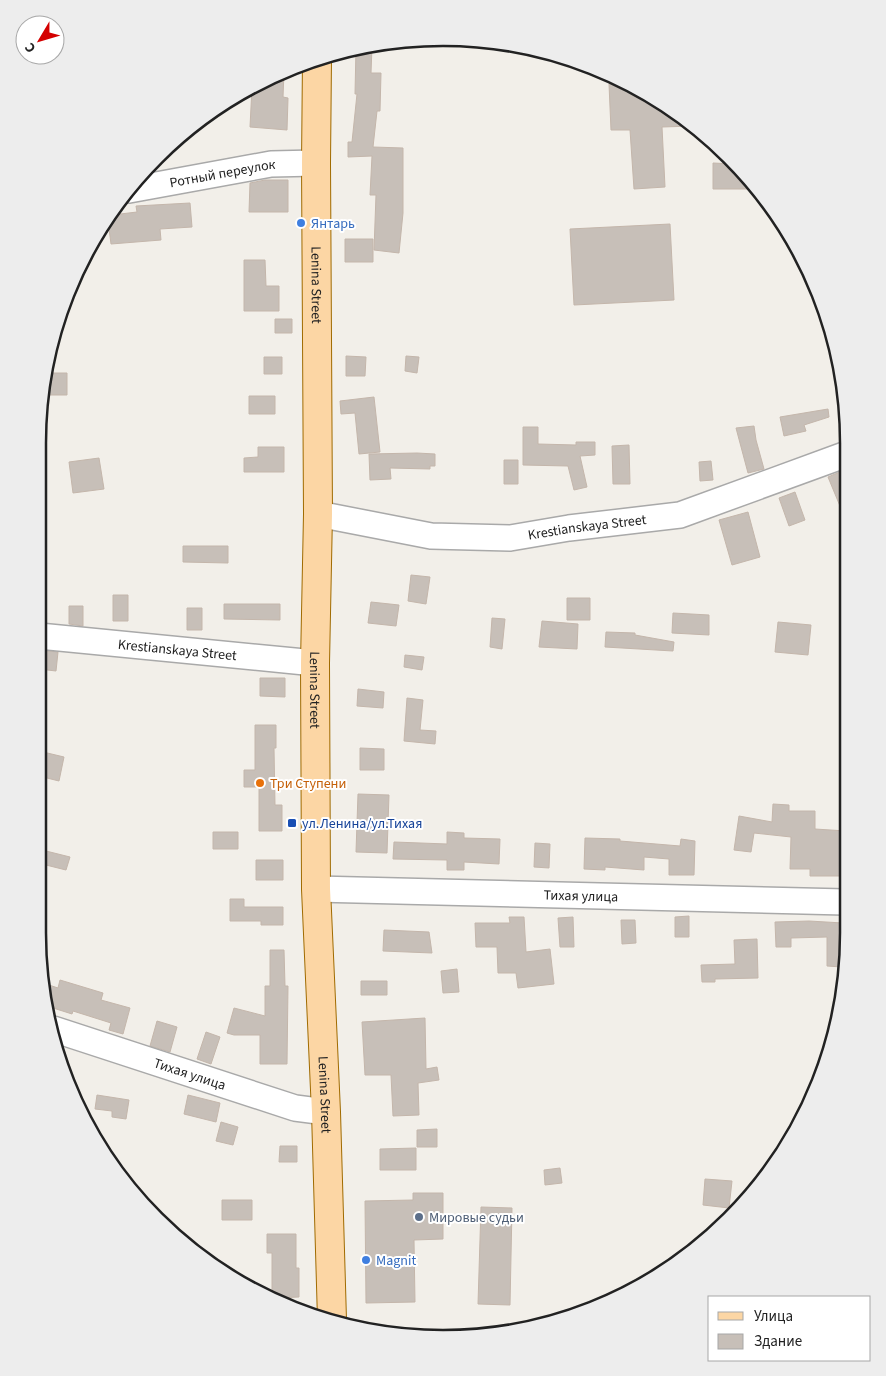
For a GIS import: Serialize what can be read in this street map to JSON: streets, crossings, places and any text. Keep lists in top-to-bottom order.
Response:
{
  "streets": {
    "main road": ["Lenina Street"],
    "street": ["Ротный переулок", "Krestianskaya Street", "Тихая улица"]
  },
  "crossings": [
    ["Ротный переулок", "Lenina Street"],
    ["Lenina Street", "Krestianskaya Street"],
    ["Lenina Street", "Тихая улица"]
  ],
  "places": {
    "other": [
      "Янтарь",
      "Три Ступени",
      "Мировые судьи",
      "Magnit"
    ],
    "transit": ["ул.Ленина/ул.Тихая"]
  },
  "legend": ["Улица", "Здание"],
  "north": "bottom left"
}
